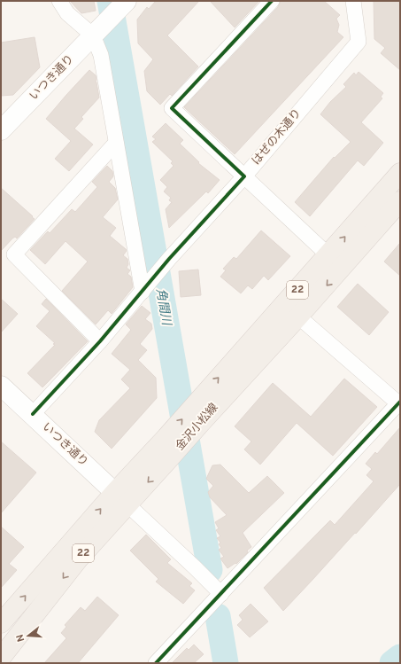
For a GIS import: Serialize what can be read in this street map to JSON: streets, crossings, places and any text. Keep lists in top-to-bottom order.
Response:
{
  "streets": {
    "main road": ["22", "金沢小松線"],
    "street": ["いつき通り", "はぜの木通り"]
  },
  "crossings": [
    ["いつき通り", "金沢小松線"],
    ["はぜの木通り", "金沢小松線"]
  ],
  "water": ["角間川"],
  "north": "left"
}
